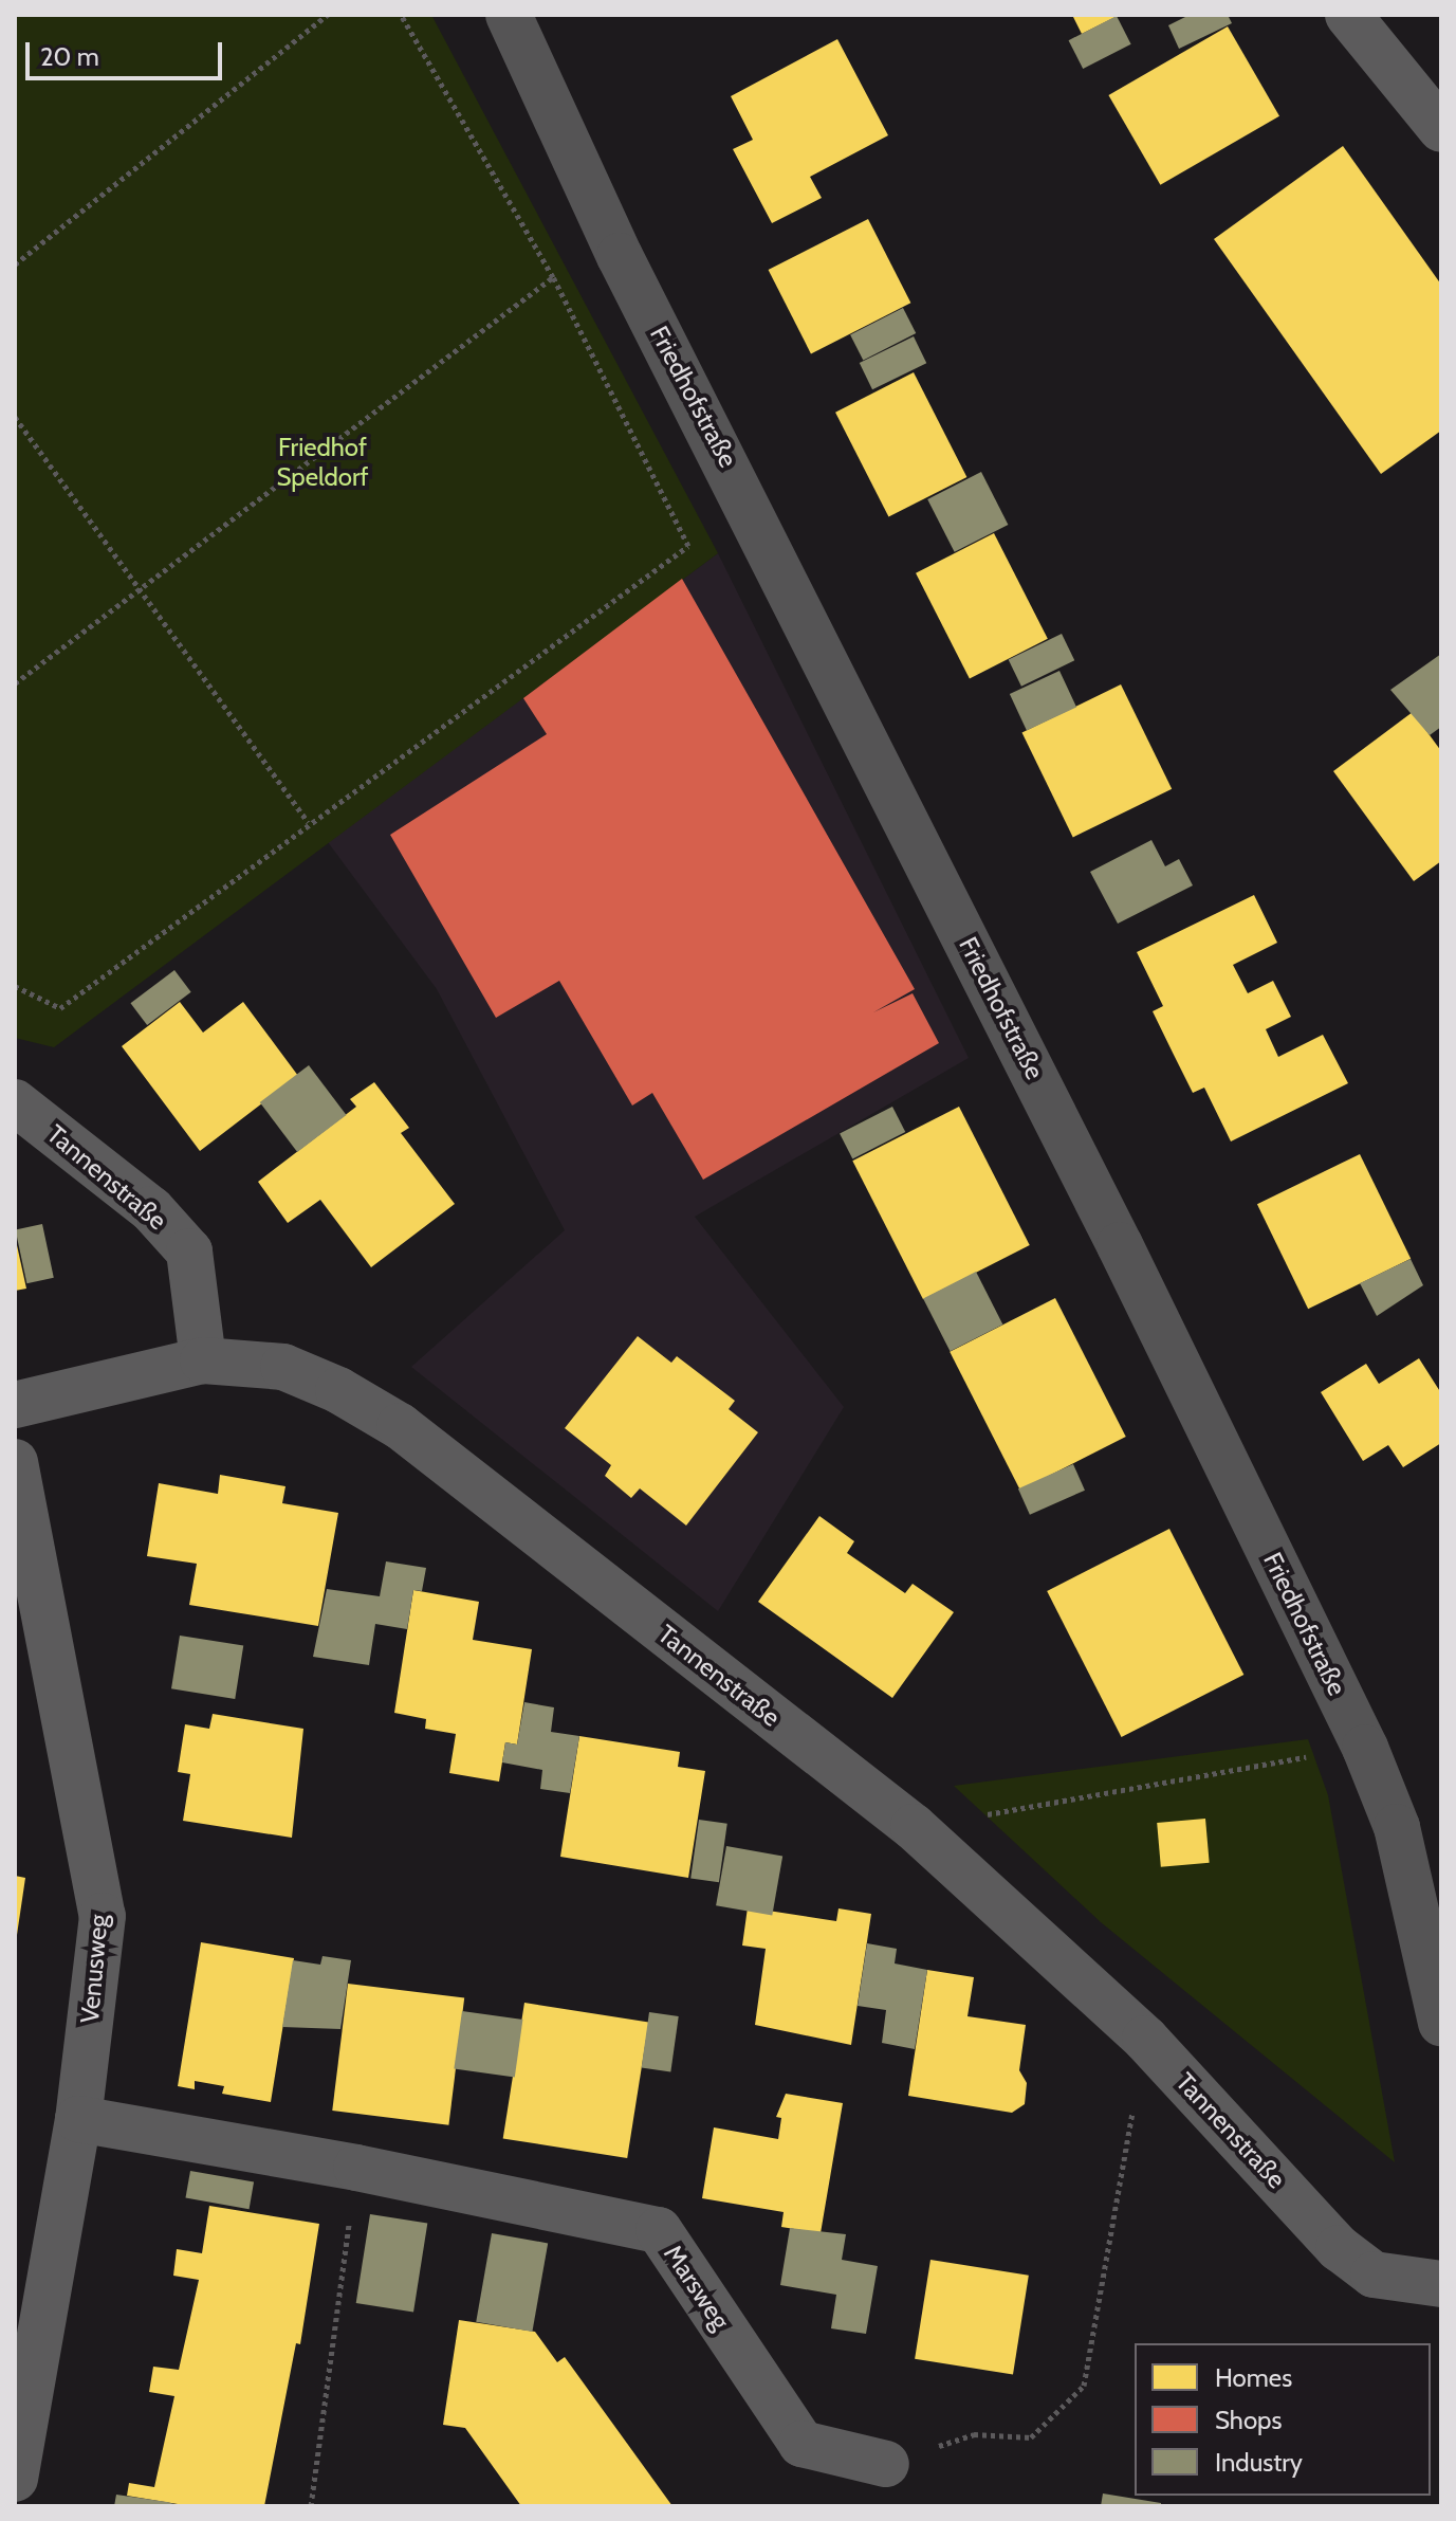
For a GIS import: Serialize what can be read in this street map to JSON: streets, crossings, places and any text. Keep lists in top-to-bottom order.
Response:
{
  "streets": {
    "street": [
      "Friedhofstraße",
      "Tannenstraße",
      "Venusweg",
      "Marsweg"
    ]
  },
  "crossings": [
    ["Venusweg", "Marsweg"]
  ],
  "parks": ["Friedhof Speldorf"],
  "legend": ["Homes", "Shops", "Industry"],
  "scale_bar": "20 m"
}
